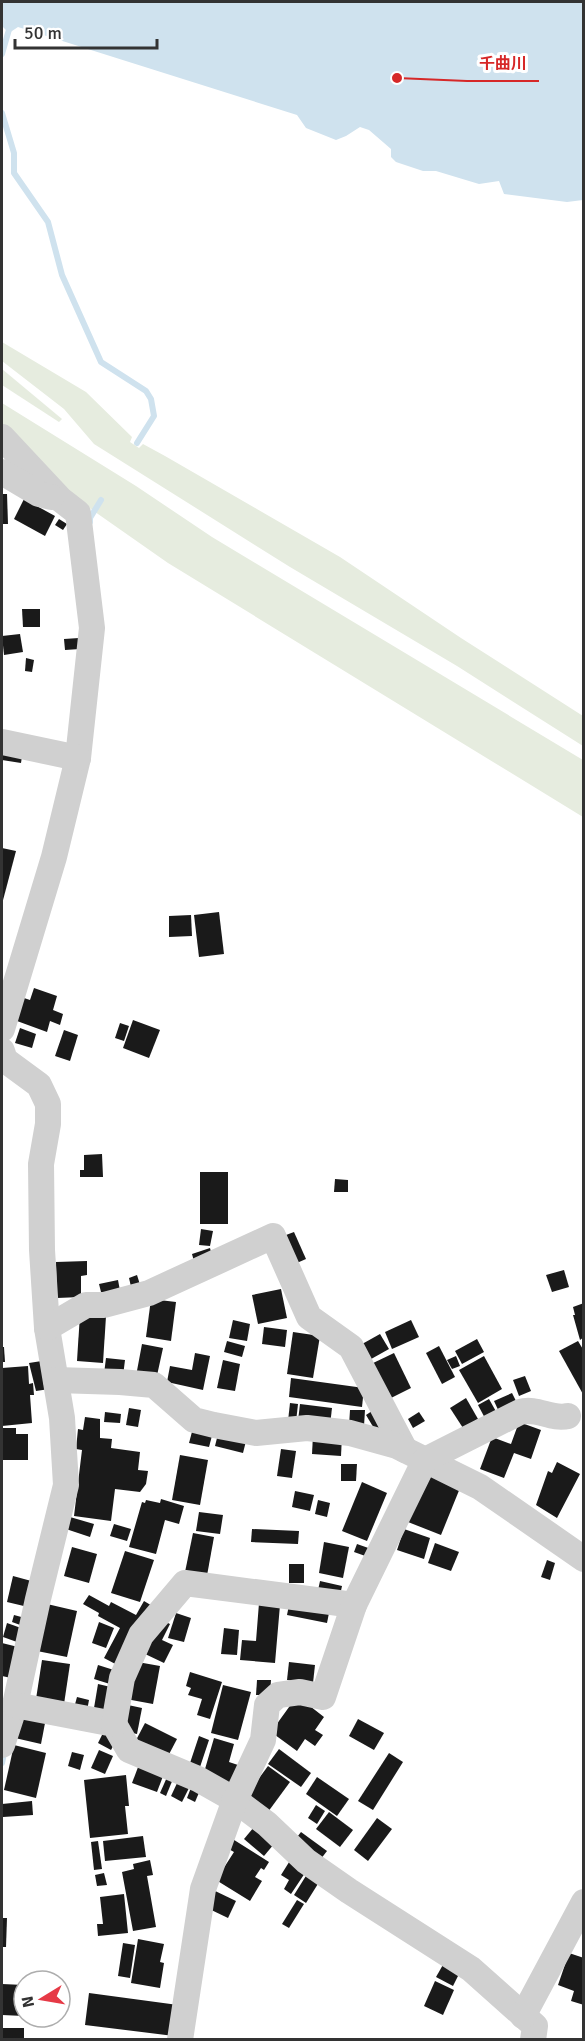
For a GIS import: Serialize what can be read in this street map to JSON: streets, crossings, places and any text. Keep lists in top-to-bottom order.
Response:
{
  "places": ["千曲川"],
  "scale_bar": "50 m",
  "north": "left"
}
